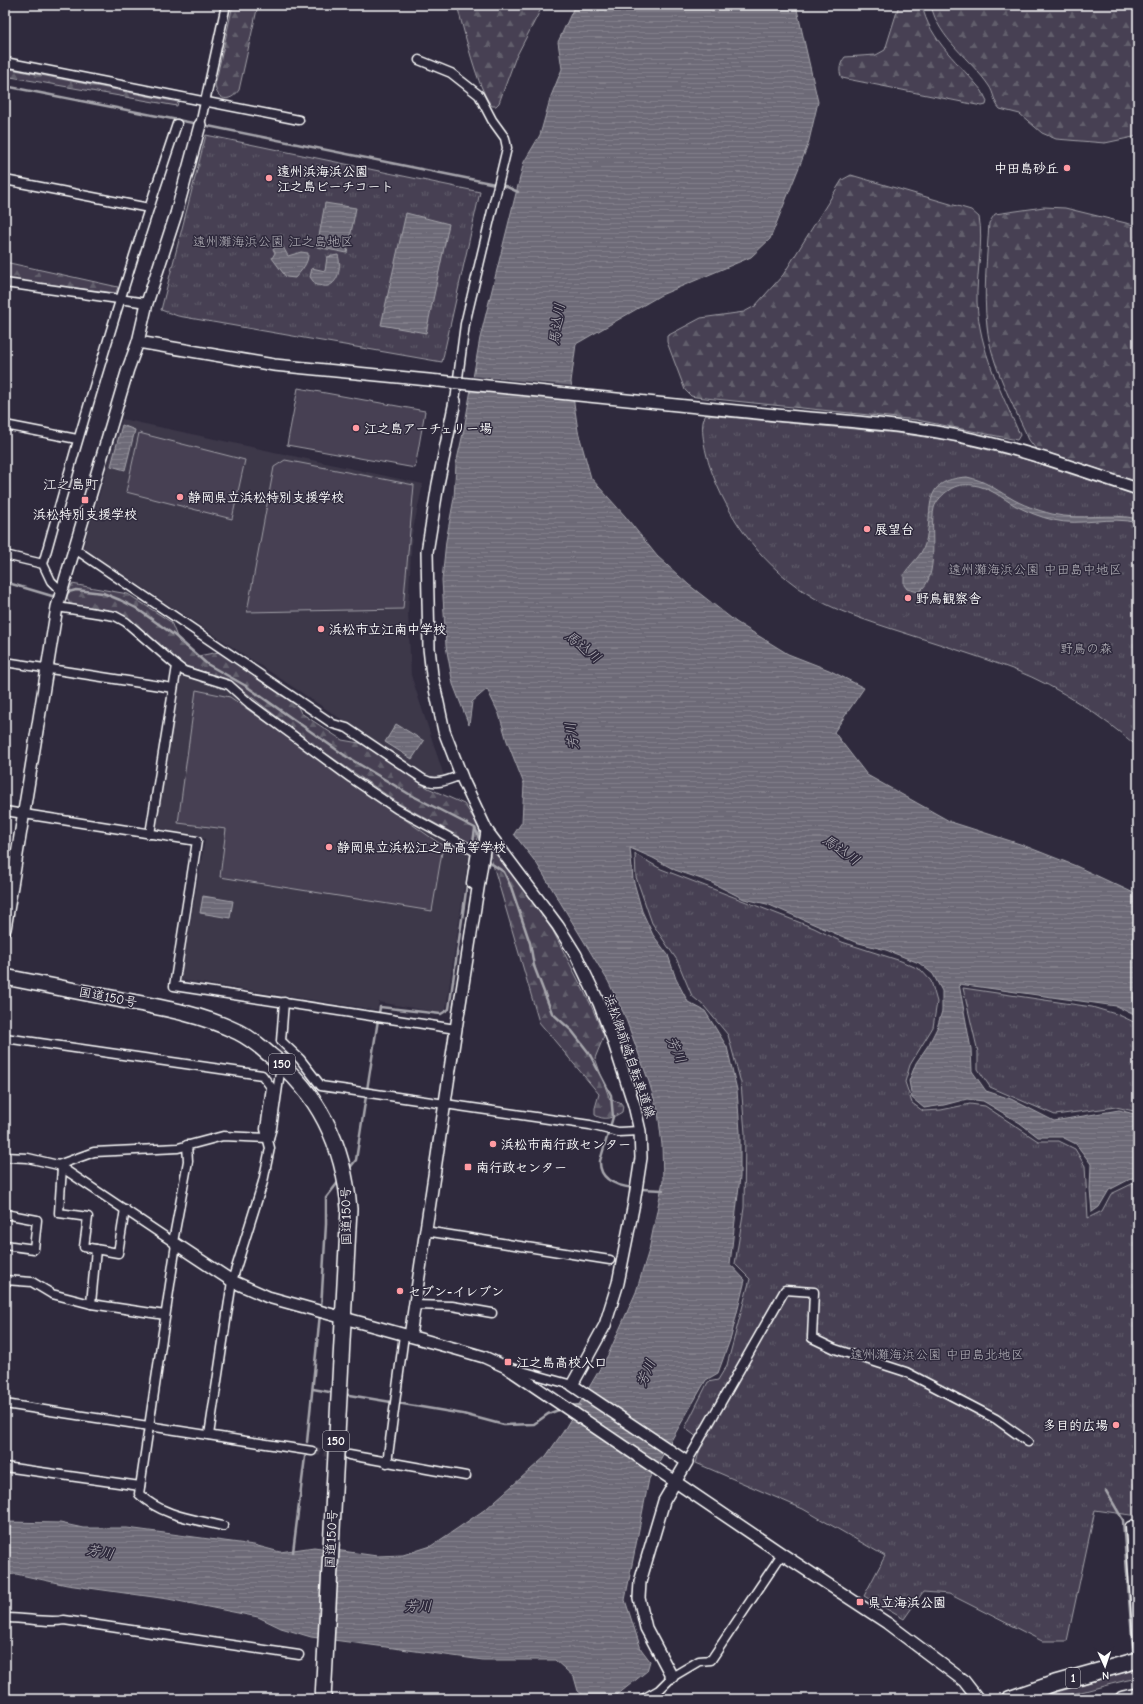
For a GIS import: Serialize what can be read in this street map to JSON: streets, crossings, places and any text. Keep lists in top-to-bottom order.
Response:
{
  "streets": {
    "highway": ["国道150号", "150", "1"],
    "street": ["浜松御前崎自転車道線"]
  },
  "districts": ["江之島町"],
  "water": ["馬込川", "芳川"],
  "parks": [
    "遠州灘海浜公園 江之島地区",
    "遠州灘海浜公園 中田島中地区",
    "野鳥の森",
    "遠州灘海浜公園 中田島北地区"
  ],
  "places": {
    "other": [
      "中田島砂丘",
      "遠州浜海浜公園 江之島ビーチコート",
      "江之島アーチェリー場",
      "静岡県立浜松特別支援学校",
      "展望台",
      "野鳥観察舎",
      "浜松市立江南中学校",
      "静岡県立浜松江之島高等学校",
      "浜松市南行政センター",
      "セブン-イレブン",
      "多目的広場"
    ],
    "transit": [
      "浜松特別支援学校",
      "南行政センター",
      "江之島高校入口",
      "県立海浜公園"
    ]
  },
  "north": "bottom"
}
